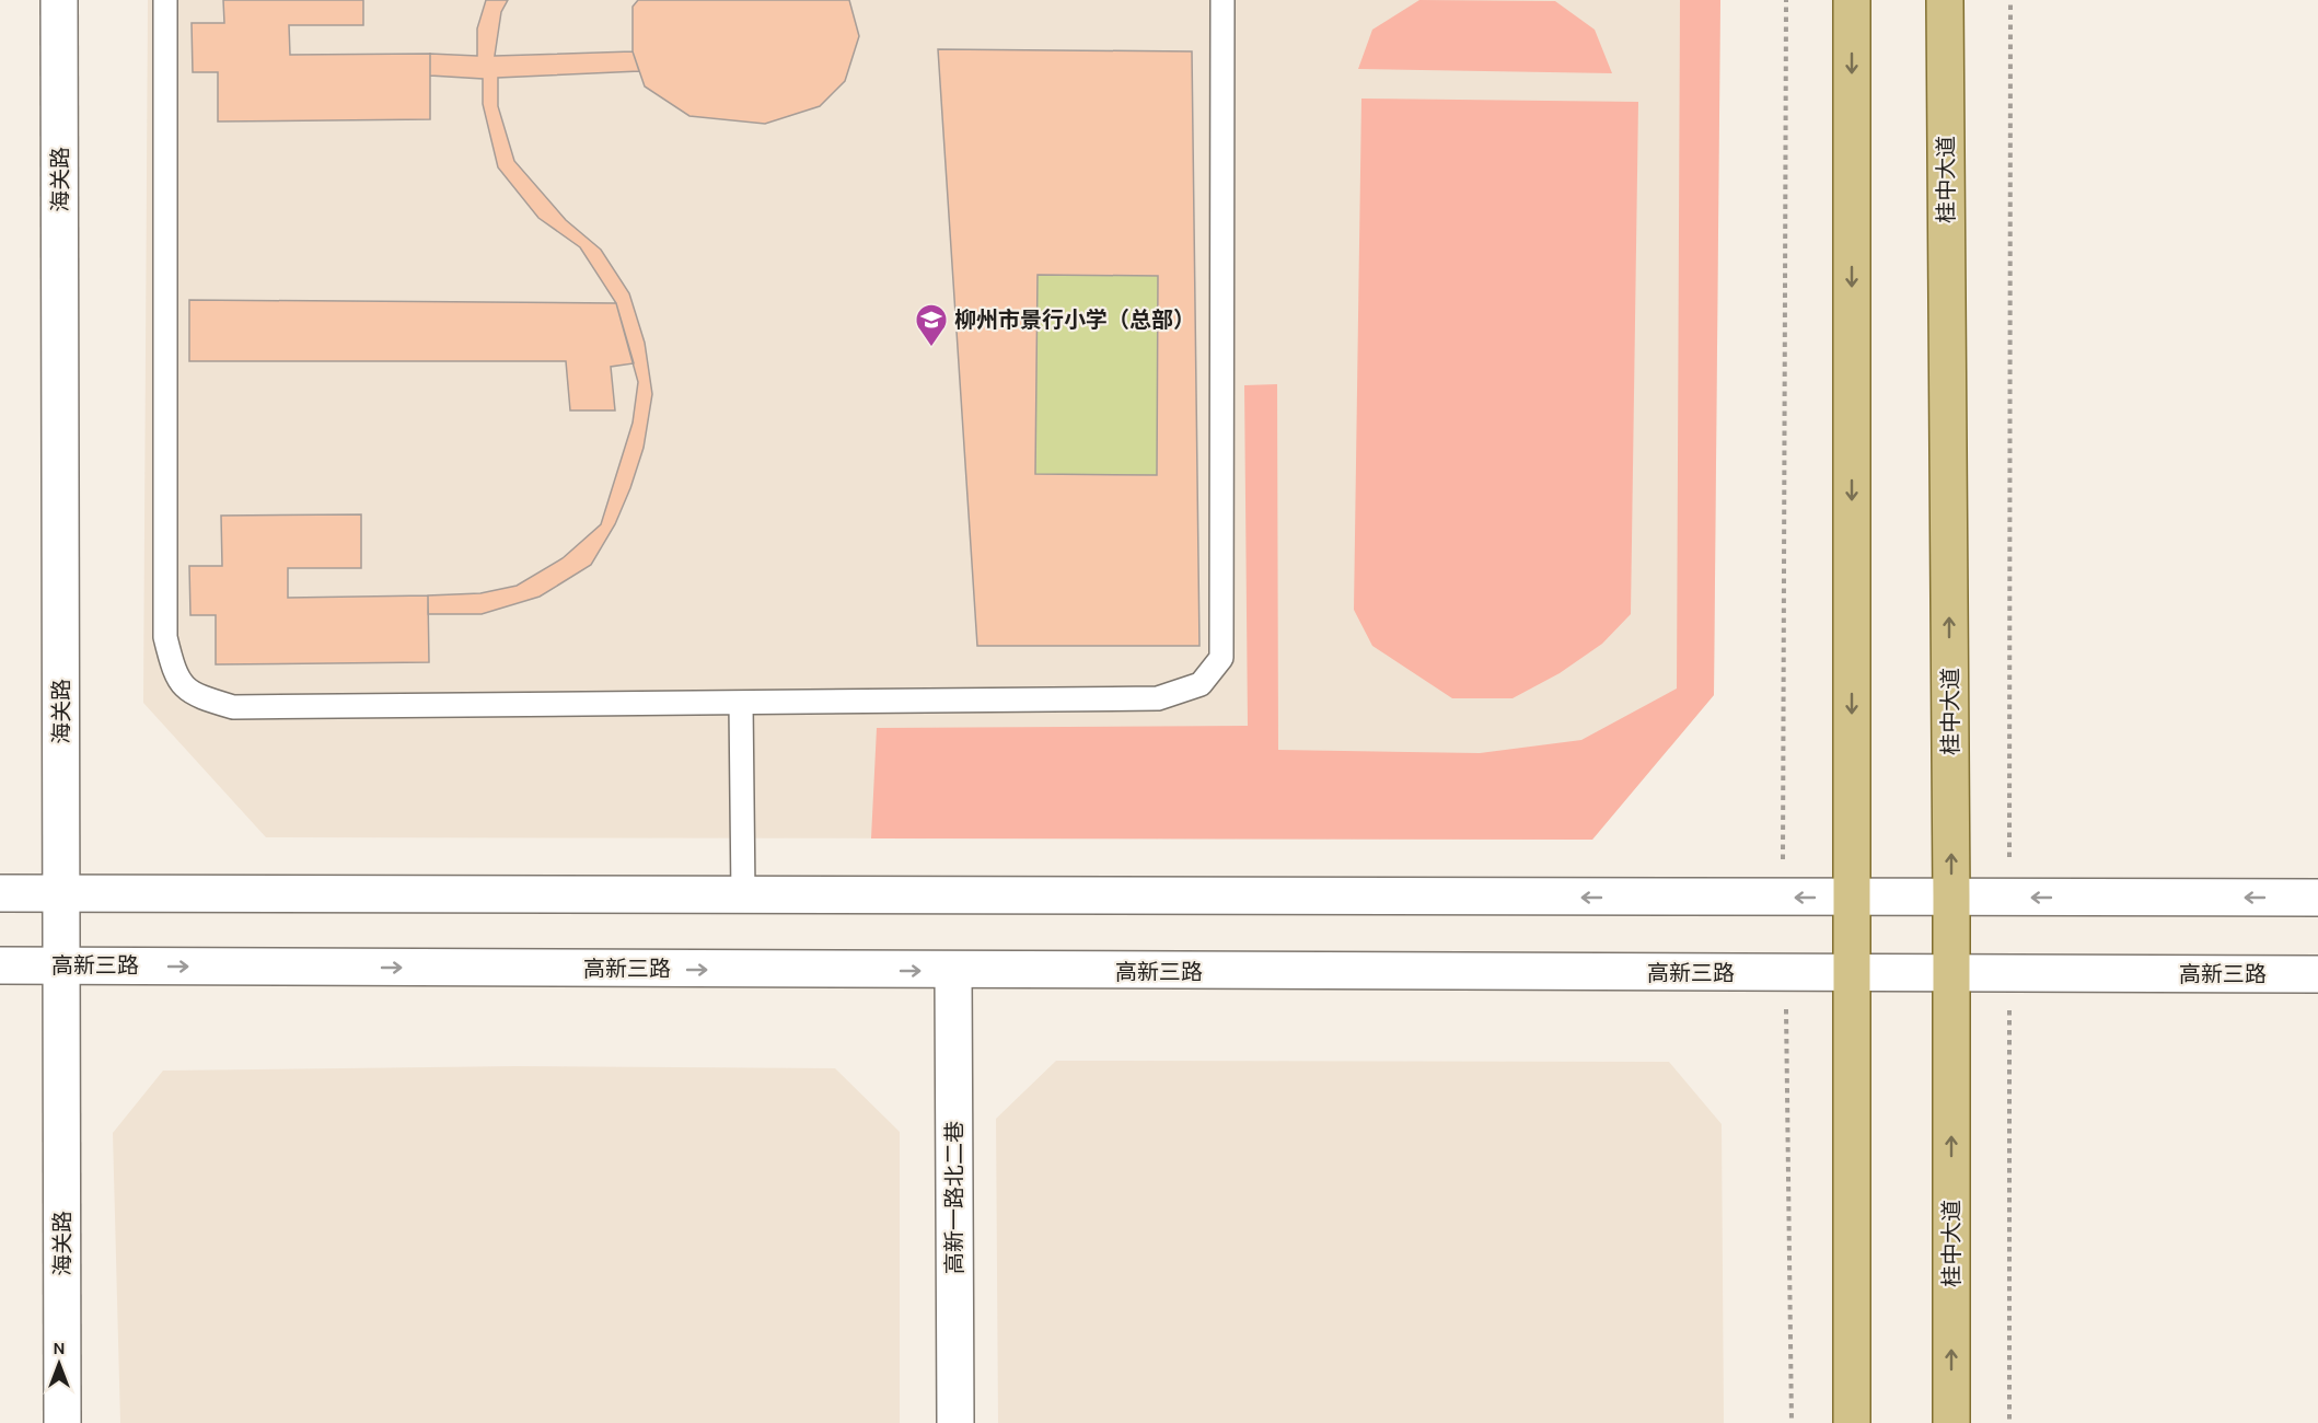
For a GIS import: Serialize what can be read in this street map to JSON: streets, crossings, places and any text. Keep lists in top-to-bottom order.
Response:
{
  "streets": {
    "main road": [
      "海关路",
      "桂中大道",
      "高新三路",
      "高新一路北二巷"
    ]
  },
  "crossings": [
    ["海关路", "高新三路"],
    ["桂中大道", "高新三路"],
    ["高新三路", "高新一路北二巷"]
  ],
  "places": {
    "school or university": ["柳州市景行小学（总部）"]
  },
  "north": "top"
}
